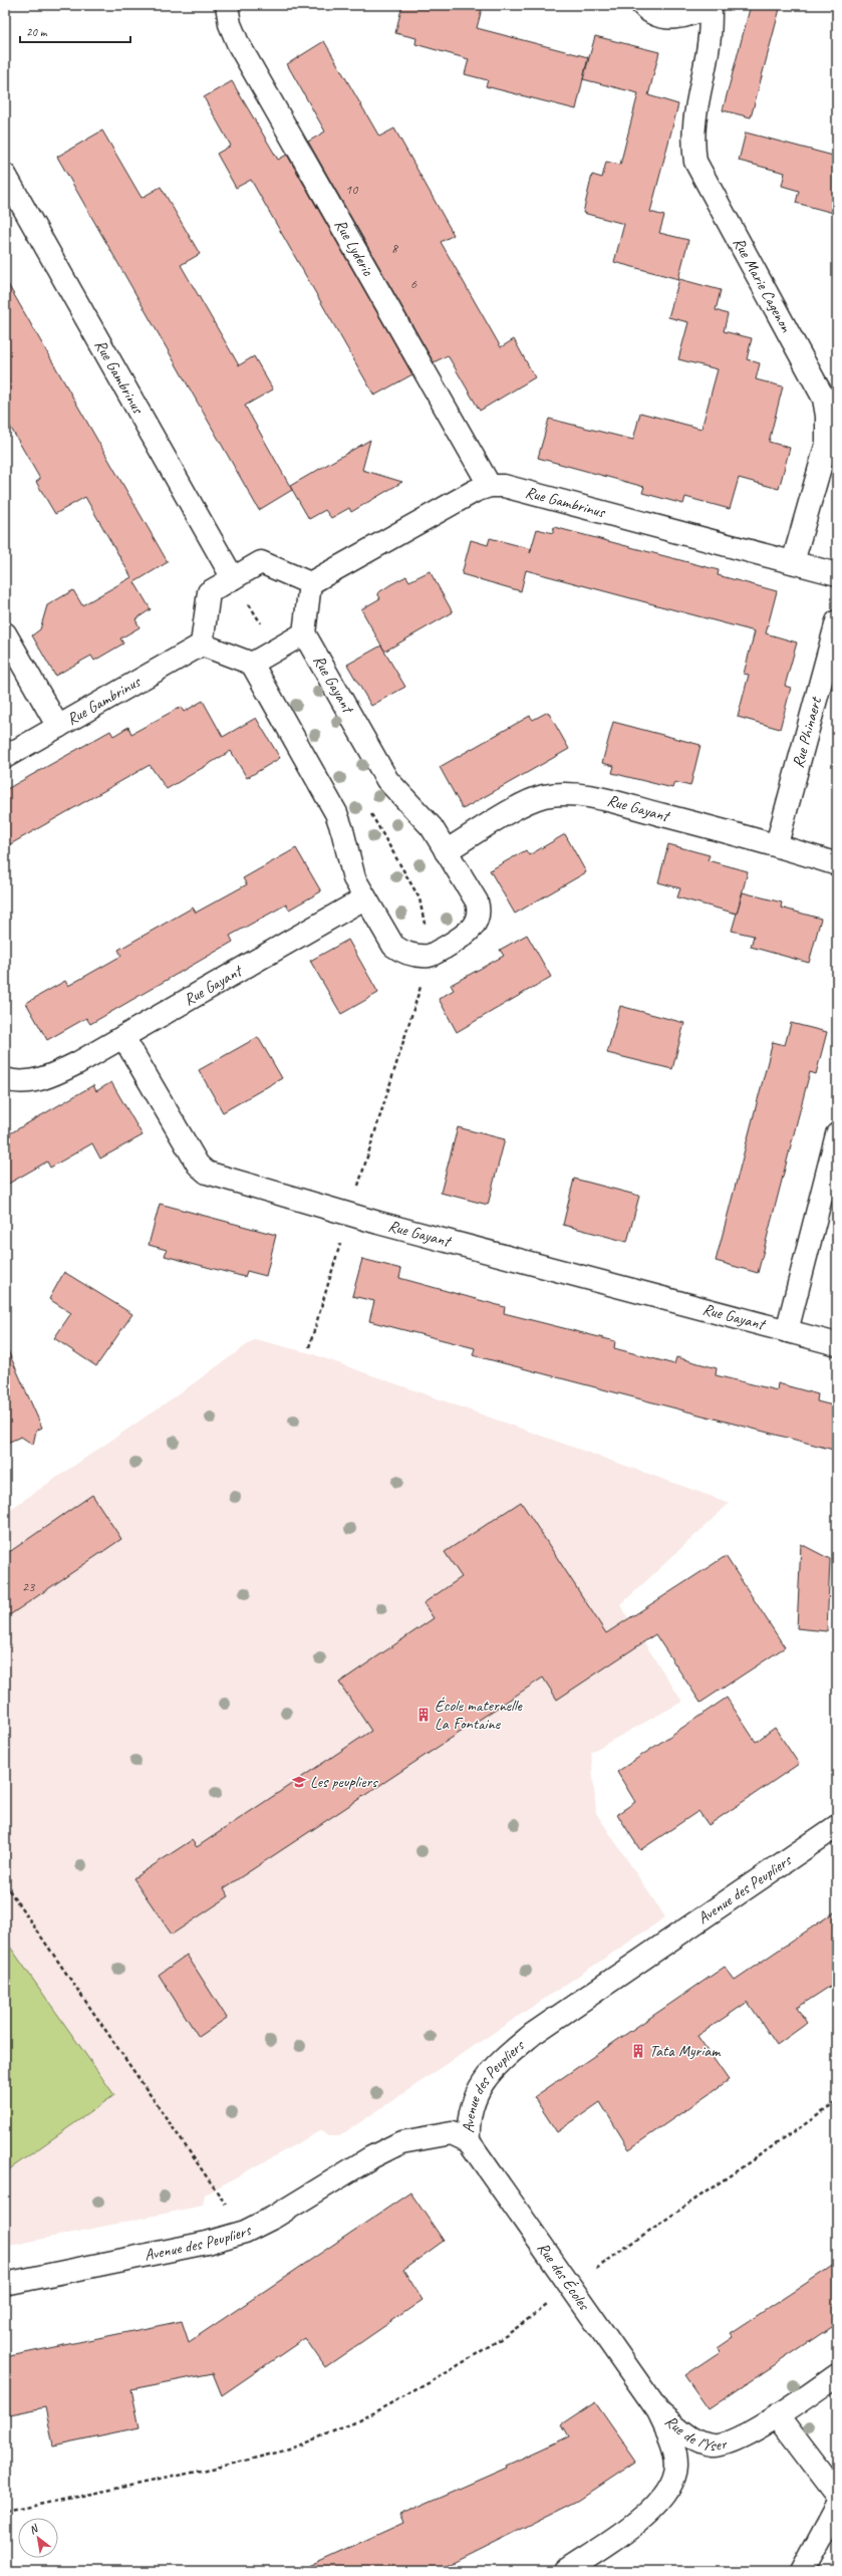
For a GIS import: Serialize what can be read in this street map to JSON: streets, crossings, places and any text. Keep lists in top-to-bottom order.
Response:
{
  "streets": {
    "street": [
      "Rue Lyderic",
      "Rue Marie Cagenon",
      "Rue Gambrinus",
      "Rue Gayant",
      "Rue Phinaert",
      "Avenue des Peupliers",
      "Rue des Écoles",
      "Rue de l'Yser"
    ]
  },
  "crossings": [
    ["Rue Lyderic", "Rue Gambrinus"],
    ["Rue Marie Cagenon", "Rue Gambrinus"],
    ["Rue Gambrinus", "Rue Gayant"],
    ["Rue Gayant", "Rue Phinaert"],
    ["Avenue des Peupliers", "Rue des Écoles"],
    ["Rue des Écoles", "Rue de l'Yser"]
  ],
  "places": {
    "building": ["École maternelle La Fontaine", "Tata Myriam"],
    "school or university": ["Les peupliers"]
  },
  "house_numbers": [
    "10",
    "8",
    "6",
    "23"
  ],
  "scale_bar": "20 m",
  "north": "top left"
}
